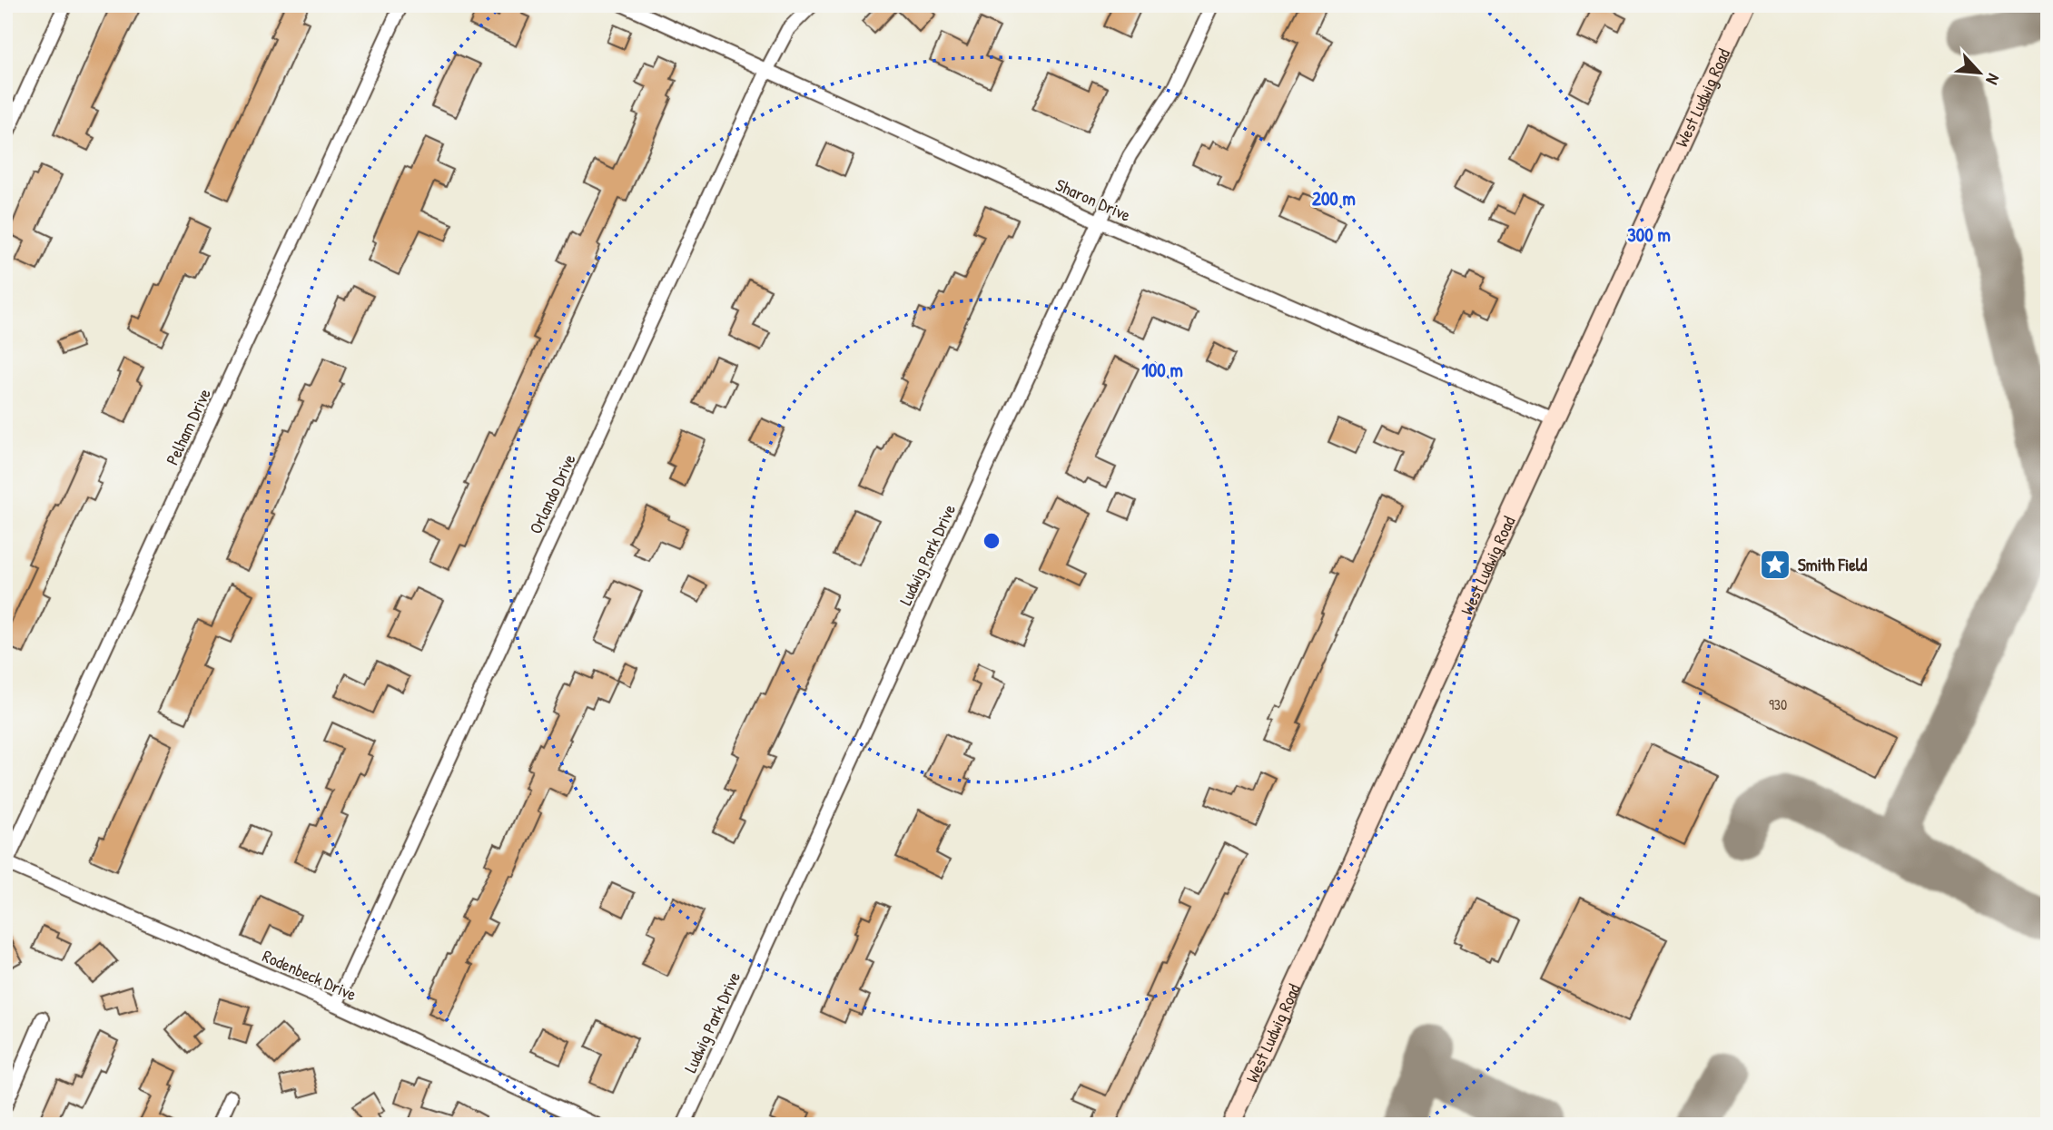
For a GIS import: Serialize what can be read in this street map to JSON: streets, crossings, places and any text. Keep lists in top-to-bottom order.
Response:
{
  "streets": {
    "main road": ["West Ludwig Road"],
    "street": [
      "Sharon Drive",
      "Pelham Drive",
      "Orlando Drive",
      "Ludwig Park Drive",
      "Rodenbeck Drive"
    ]
  },
  "crossings": [
    ["West Ludwig Road", "Sharon Drive"],
    ["Sharon Drive", "Orlando Drive"],
    ["Sharon Drive", "Ludwig Park Drive"],
    ["Pelham Drive", "Rodenbeck Drive"],
    ["Orlando Drive", "Rodenbeck Drive"]
  ],
  "places": {
    "place": ["Smith Field"]
  },
  "house_numbers": ["930"],
  "north": "bottom right",
  "rings": ["200 m", "300 m", "100 m"]
}
